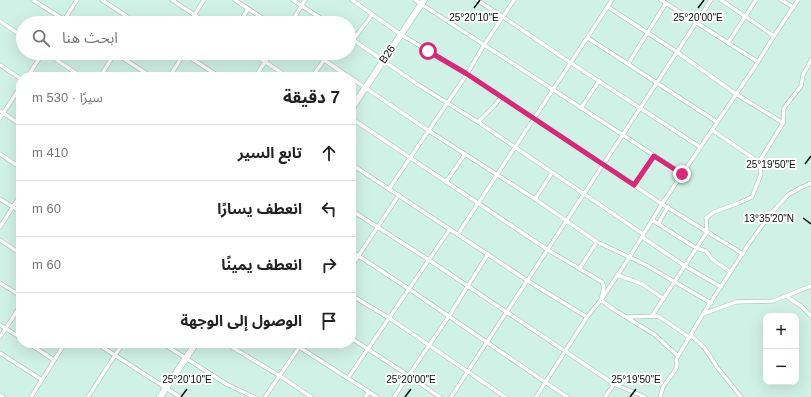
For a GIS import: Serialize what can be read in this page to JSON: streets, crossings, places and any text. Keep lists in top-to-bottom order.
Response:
{
  "streets": {
    "highway": ["B26"]
  },
  "page": {
    "search": "ابحث هنا",
    "heading": ["7 دقيقة", "سيرًا · 530 m"],
    "list": [
      ["تابع السير", "410 m"],
      ["انعطف يسارًا", "60 m"],
      ["انعطف يمينًا", "60 m"],
      "الوصول إلى الوجهة"
    ],
    "map_buttons": ["+", "−"]
  },
  "coordinates": [
    "25°20'10\"E",
    "25°20'00\"E",
    "25°19'50\"E",
    "13°35'20\"N"
  ]
}
